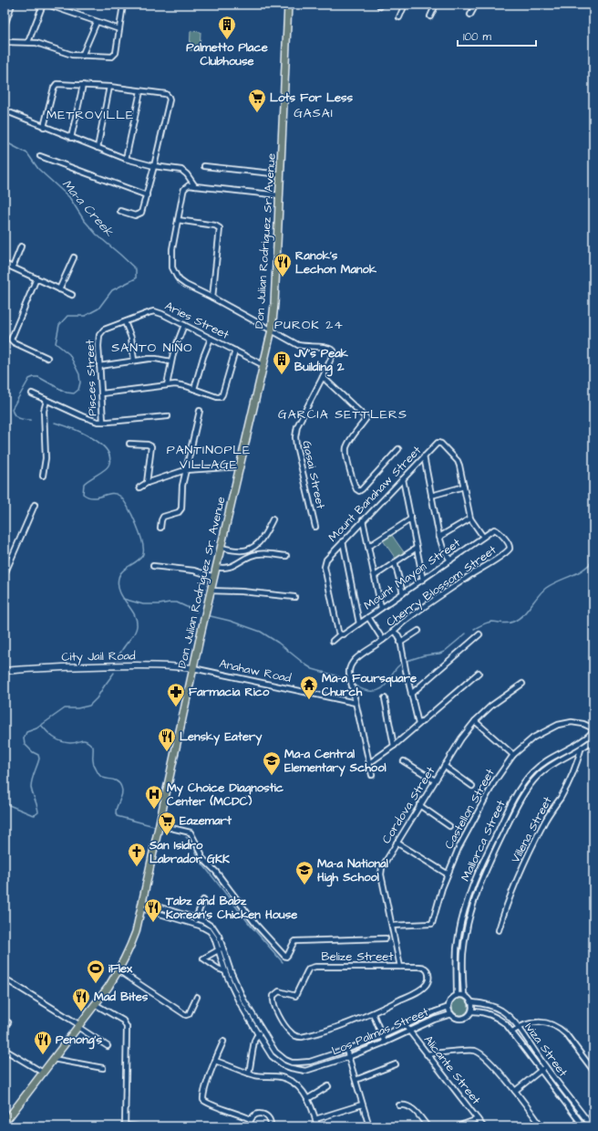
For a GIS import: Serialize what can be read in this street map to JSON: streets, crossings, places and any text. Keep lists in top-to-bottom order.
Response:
{
  "streets": {
    "main road": ["Don Julian Rodriguez Sr. Avenue"],
    "street": [
      "Aries Street",
      "Pisces Street",
      "Gasai Street",
      "Mount Banahaw Street",
      "Mount Mayon Street",
      "Cherry Blossom Street",
      "City Jail Road",
      "Anahaw Road",
      "Cordova Street",
      "Castellon Street",
      "Villena Street",
      "Mallorca Street",
      "Belize Street",
      "Los Palmas Street",
      "Iviza Street",
      "Alicante Street"
    ]
  },
  "crossings": [
    ["Don Julian Rodriguez Sr. Avenue", "Aries Street"],
    ["Don Julian Rodriguez Sr. Avenue", "Gasai Street"],
    ["Don Julian Rodriguez Sr. Avenue", "City Jail Road"],
    ["Don Julian Rodriguez Sr. Avenue", "Anahaw Road"],
    ["Don Julian Rodriguez Sr. Avenue", "Los Palmas Street"],
    ["Aries Street", "Pisces Street"],
    ["Mount Banahaw Street", "Mount Mayon Street"],
    ["Mount Mayon Street", "Cherry Blossom Street"],
    ["Cherry Blossom Street", "Anahaw Road"],
    ["City Jail Road", "Anahaw Road"],
    ["Cordova Street", "Castellon Street"],
    ["Cordova Street", "Belize Street"],
    ["Castellon Street", "Mallorca Street"],
    ["Villena Street", "Mallorca Street"],
    ["Mallorca Street", "Los Palmas Street"],
    ["Mallorca Street", "Iviza Street"],
    ["Los Palmas Street", "Iviza Street"],
    ["Los Palmas Street", "Alicante Street"]
  ],
  "districts": [
    "GASAI",
    "METROVILLE",
    "PUROK 24",
    "SANTO NIÑO",
    "GARCIA SETTLERS",
    "PANTINOPLE VILLAGE"
  ],
  "water": ["Ma-a Creek"],
  "places": {
    "building": ["Palmetto Place Clubhouse", "JV's Peak Building 2"],
    "supermarket": ["Lots For Less", "Eazemart"],
    "restaurant": [
      "Ranok's Lechon Manok",
      "Lensky Eatery",
      "Tabz and Babz Korean's Chicken House",
      "Mad Bites",
      "Penong's"
    ],
    "temple": ["Ma-a Foursquare Church"],
    "pharmacy": ["Farmacia Rico"],
    "school or university": ["Ma-a Central Elementary School", "Ma-a National High School"],
    "hospital": ["My Choice Diagnostic Center (MCDC)"],
    "church": ["San Isidro Labrador GKK"],
    "sports": ["iFlex"]
  },
  "scale_bar": "100 m"
}
